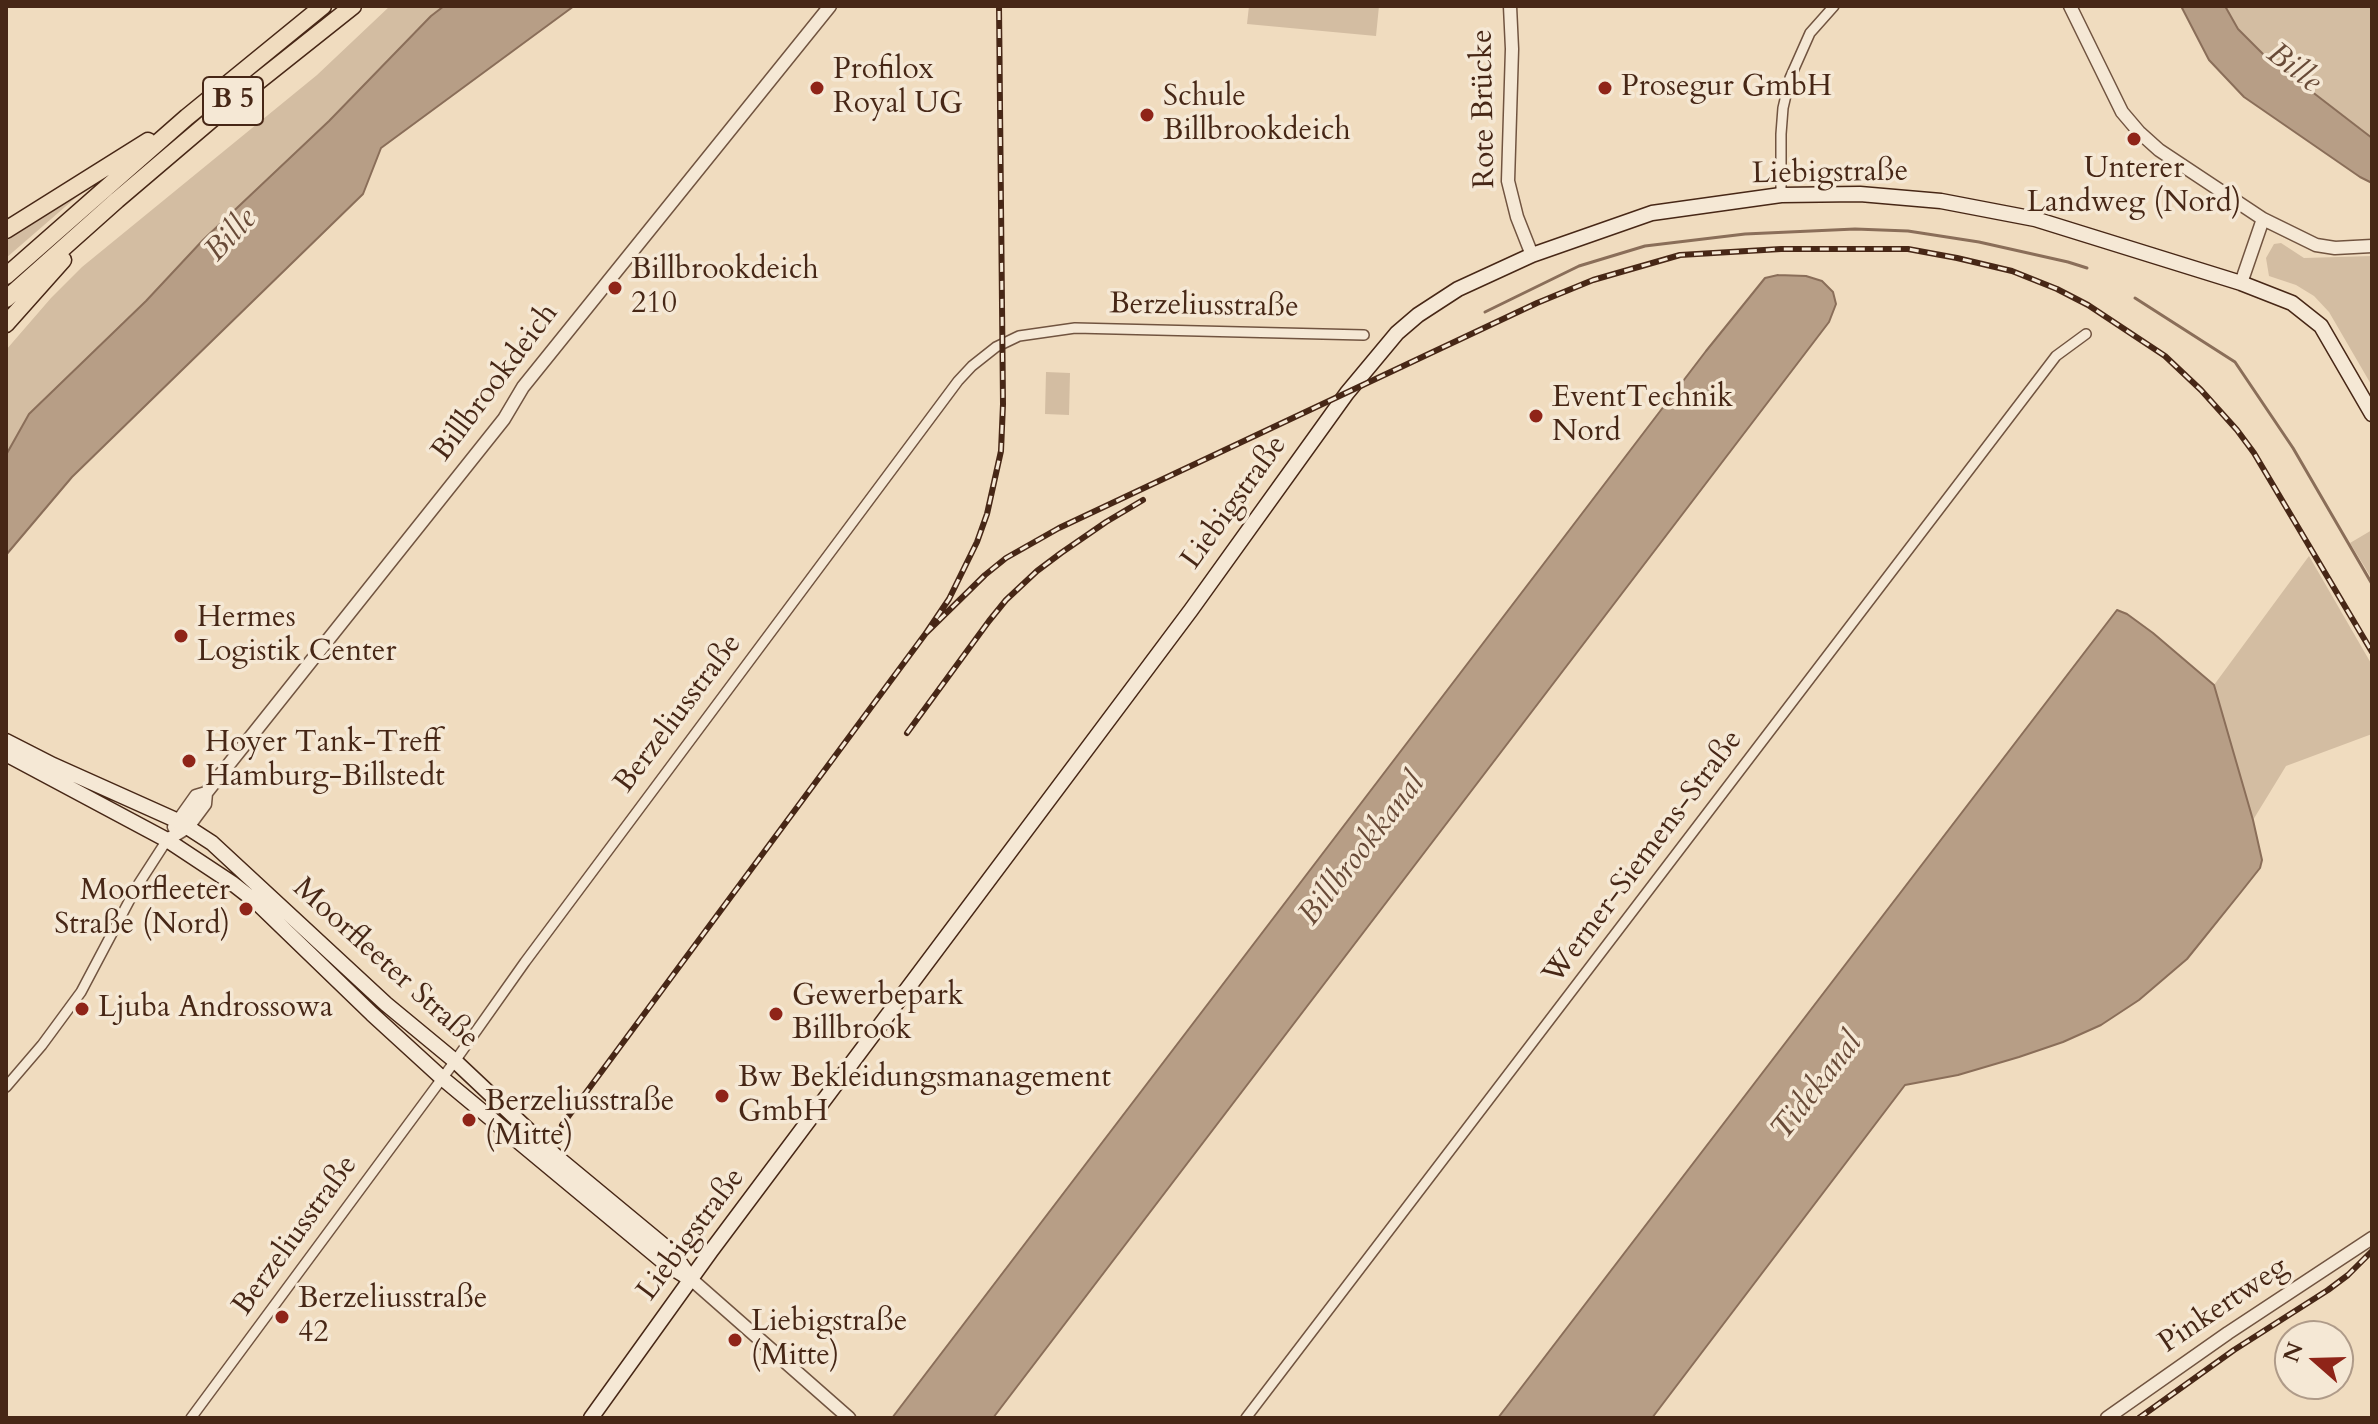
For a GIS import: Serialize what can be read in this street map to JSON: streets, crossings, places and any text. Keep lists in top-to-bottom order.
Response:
{
  "streets": {
    "highway": ["B 5"],
    "main road": ["Liebigstraße", "Moorfleeter Straße"],
    "street": [
      "Rote Brücke",
      "Berzeliusstraße",
      "Billbrookdeich",
      "Werner-Siemens-Straße",
      "Pinkertweg"
    ]
  },
  "crossings": [
    ["Rote Brücke", "Liebigstraße"],
    ["Liebigstraße", "Moorfleeter Straße"],
    ["Berzeliusstraße", "Moorfleeter Straße"],
    ["Billbrookdeich", "Moorfleeter Straße"]
  ],
  "water": ["Bille", "Billbrookkanal", "Tidekanal"],
  "places": [
    "Profilox Royal UG",
    "Prosegur GmbH",
    "Schule Billbrookdeich",
    "Unterer Landweg (Nord)",
    "Billbrookdeich 210",
    "EventTechnik Nord",
    "Hermes Logistik Center",
    "Hoyer Tank-Treff Hamburg-Billstedt",
    "Moorfleeter Straße (Nord)",
    "Ljuba Androssowa",
    "Gewerbepark Billbrook",
    "Bw Bekleidungsmanagement GmbH",
    "Berzeliusstraße (Mitte)",
    "Berzeliusstraße 42",
    "Liebigstraße (Mitte)"
  ],
  "north": "left"
}
